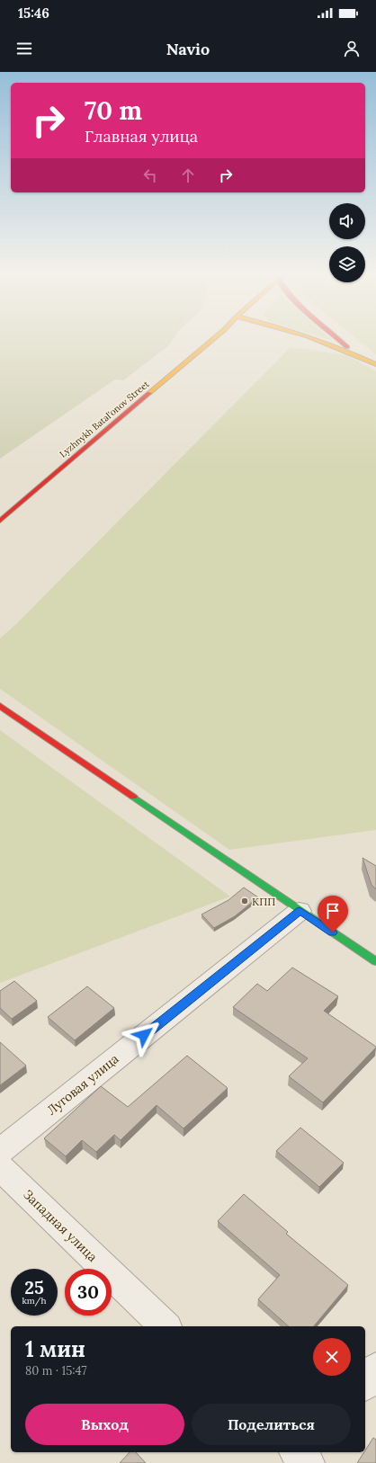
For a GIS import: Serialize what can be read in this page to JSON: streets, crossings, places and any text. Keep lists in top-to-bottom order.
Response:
{
  "streets": {
    "street": ["Lyzhnykh Batal'onov Street", "Луговая улица", "Западная улица"]
  },
  "places": ["КПП"],
  "page": {
    "status": "15:46",
    "header": "Navio",
    "turn": ["70 m", "Главная улица"],
    "speed": "25 km/h",
    "limit": "30",
    "heading": ["1 мин", "80 m · 15:47"],
    "buttons": ["Выход", "Поделиться"]
  }
}
